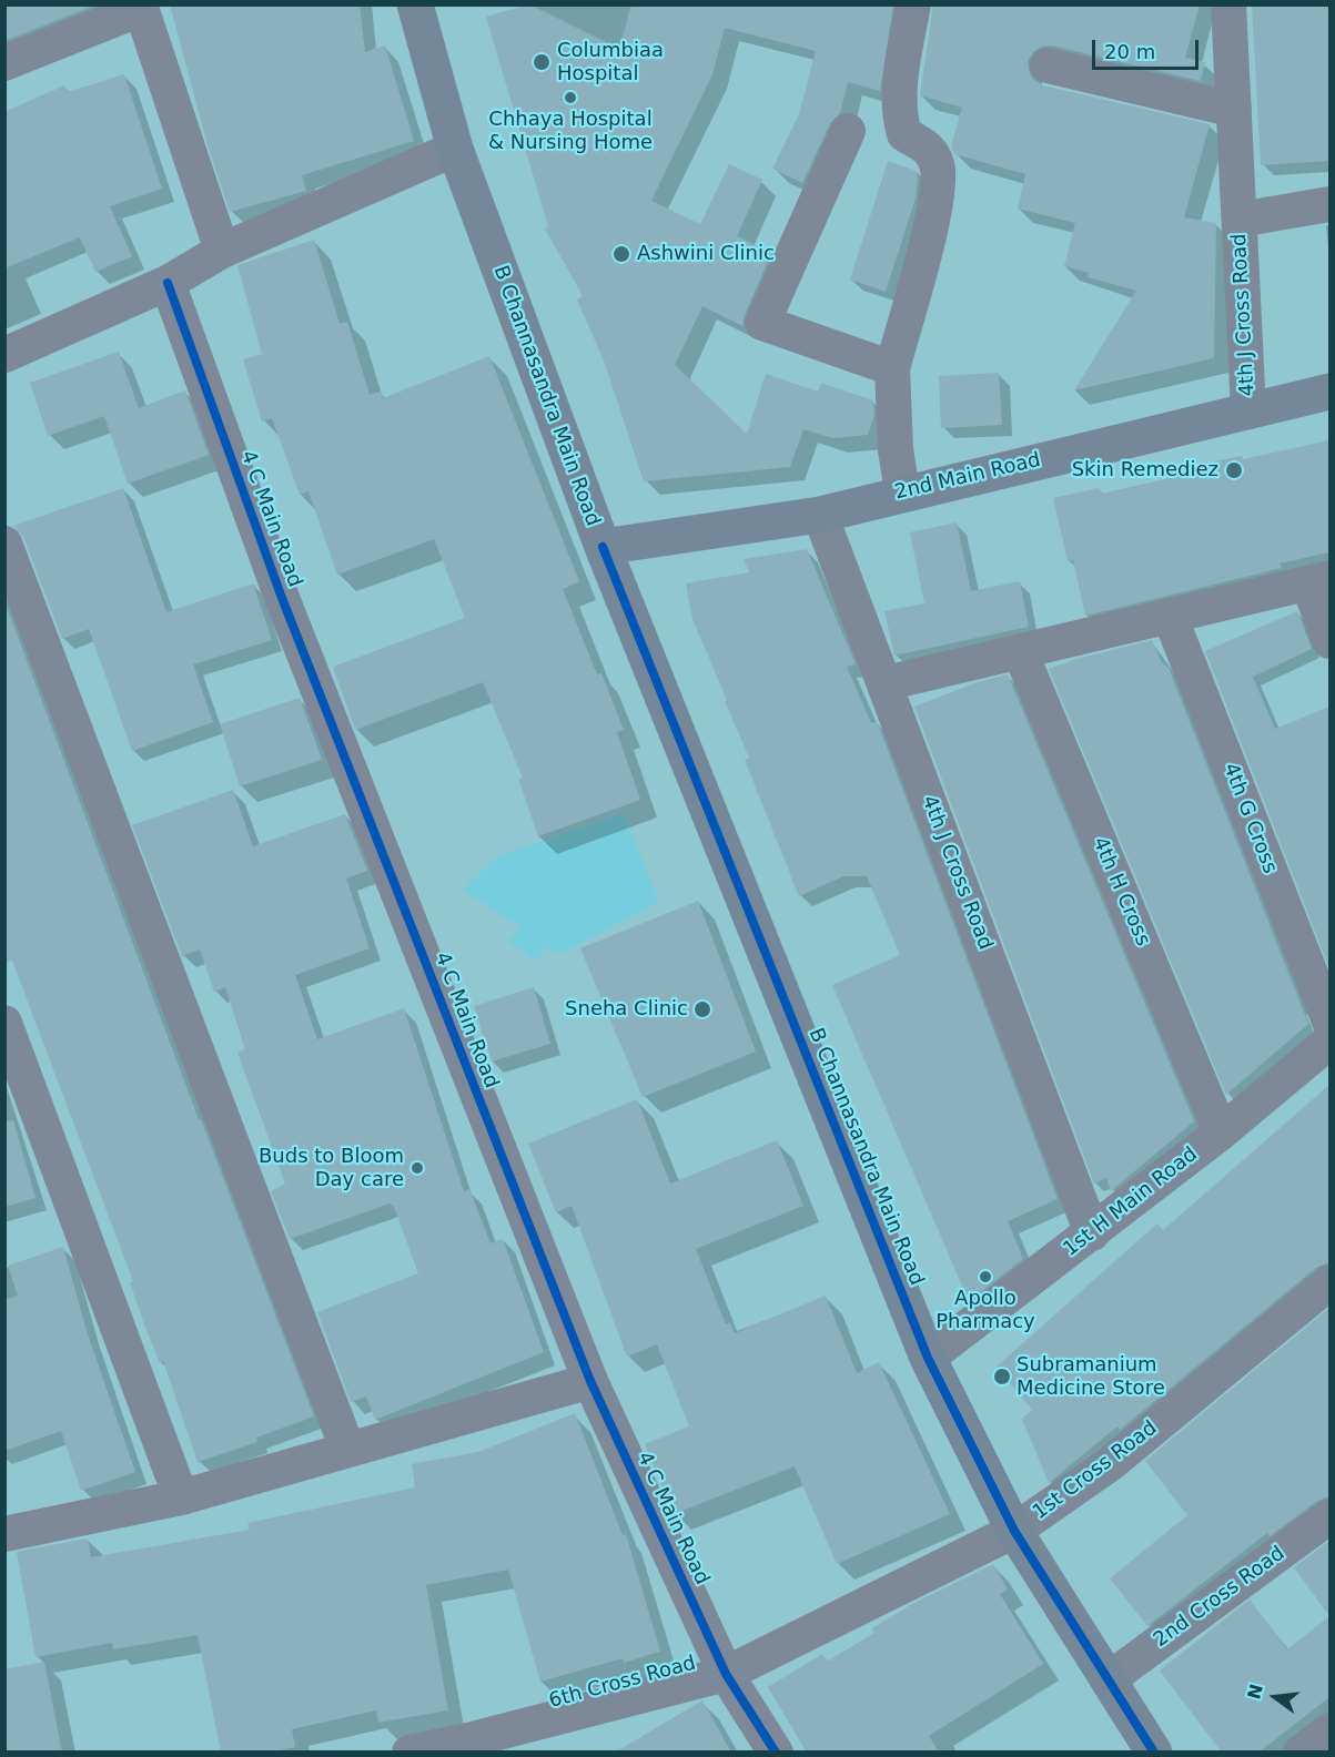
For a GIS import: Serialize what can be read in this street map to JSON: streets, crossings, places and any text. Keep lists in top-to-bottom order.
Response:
{
  "streets": {
    "main road": ["B Channasandra Main Road", "2nd Main Road"],
    "street": [
      "4th J Cross Road",
      "4 C Main Road",
      "4th G Cross",
      "4th H Cross",
      "1st H Main Road",
      "1st Cross Road",
      "2nd Cross Road",
      "6th Cross Road"
    ]
  },
  "crossings": [
    ["4th J Cross Road", "2nd Main Road"],
    ["4th J Cross Road", "1st H Main Road"],
    ["B Channasandra Main Road", "2nd Main Road"],
    ["B Channasandra Main Road", "1st H Main Road"],
    ["B Channasandra Main Road", "1st Cross Road"],
    ["B Channasandra Main Road", "2nd Cross Road"],
    ["B Channasandra Main Road", "6th Cross Road"],
    ["4 C Main Road", "6th Cross Road"],
    ["4th H Cross", "1st H Main Road"],
    ["1st Cross Road", "6th Cross Road"]
  ],
  "places": [
    "Columbiaa Hospital",
    "Chhaya Hospital & Nursing Home",
    "Ashwini Clinic",
    "Skin Remediez",
    "Sneha Clinic",
    "Buds to Bloom Day care",
    "Apollo Pharmacy",
    "Subramanium Medicine Store"
  ],
  "scale_bar": "20 m",
  "north": "left"
}
